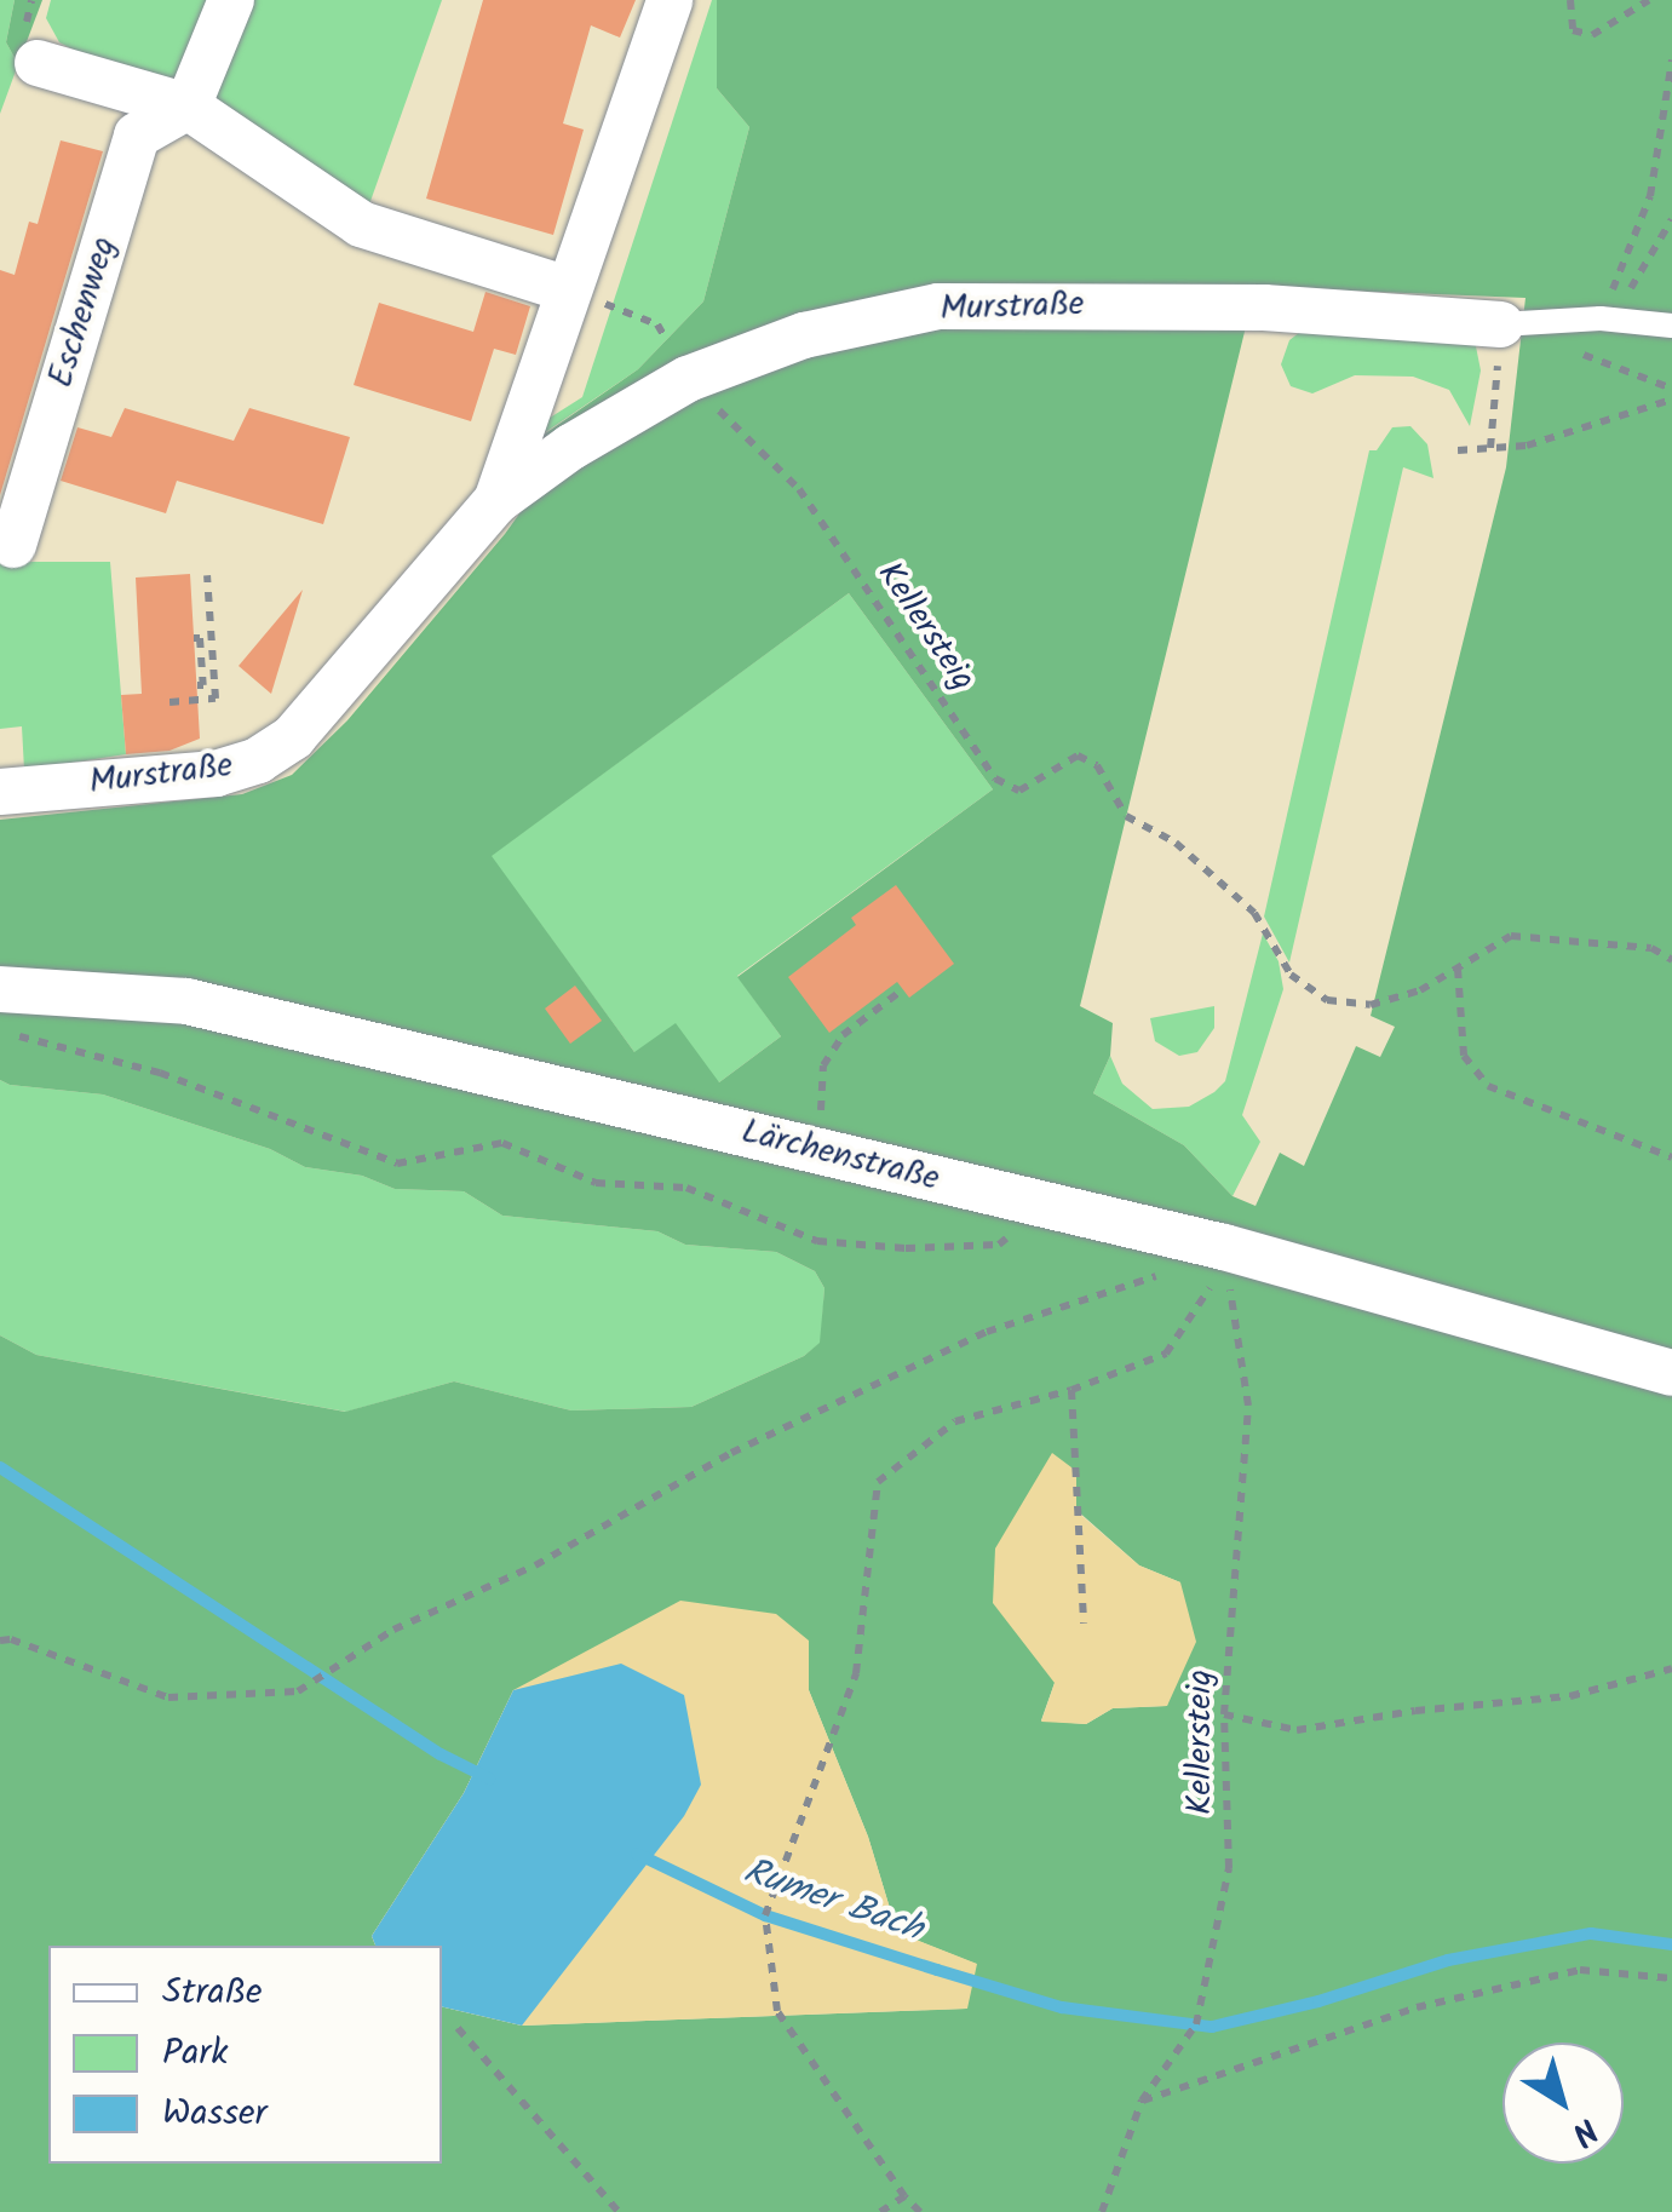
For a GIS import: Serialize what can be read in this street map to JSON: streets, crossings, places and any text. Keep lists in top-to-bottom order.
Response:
{
  "streets": {
    "street": ["Murstraße", "Eschenweg", "Lärchenstraße"],
    "path": ["Kellersteig"]
  },
  "crossings": [
    ["Murstraße", "Kellersteig"],
    ["Kellersteig", "Lärchenstraße"]
  ],
  "water": ["Rumer Bach"],
  "legend": ["Straße", "Park", "Wasser"],
  "north": "bottom right"
}
